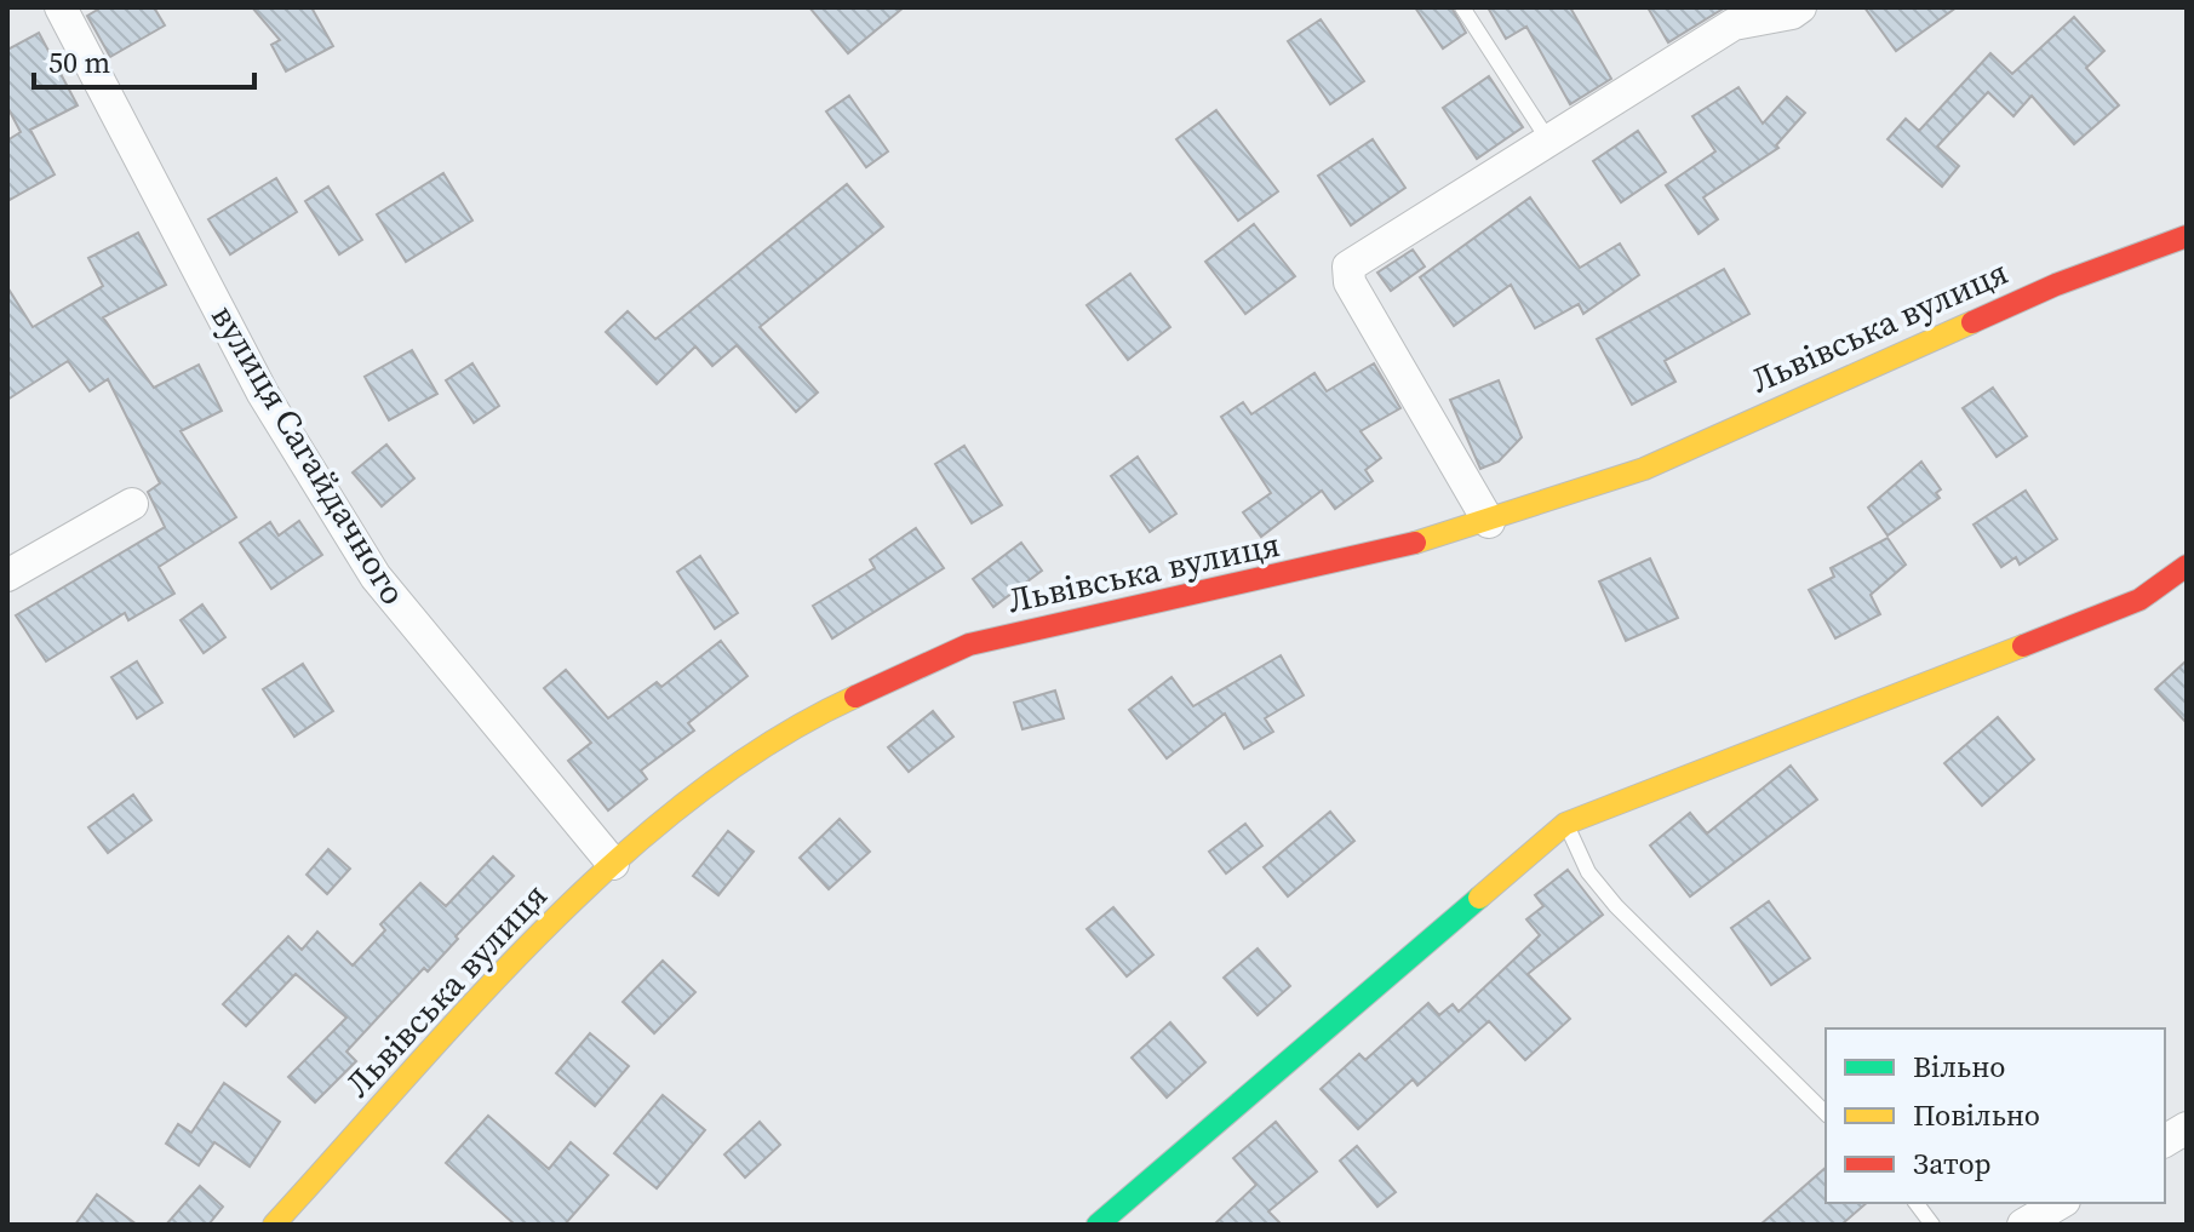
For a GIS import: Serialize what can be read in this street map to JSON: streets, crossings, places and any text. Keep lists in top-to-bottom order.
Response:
{
  "streets": {
    "main road": ["Львівська вулиця"],
    "street": ["вулиця Сагайдачного"]
  },
  "crossings": [
    ["Львівська вулиця", "вулиця Сагайдачного"]
  ],
  "legend": ["Вільно", "Повільно", "Затор"],
  "scale_bar": "50 m"
}
